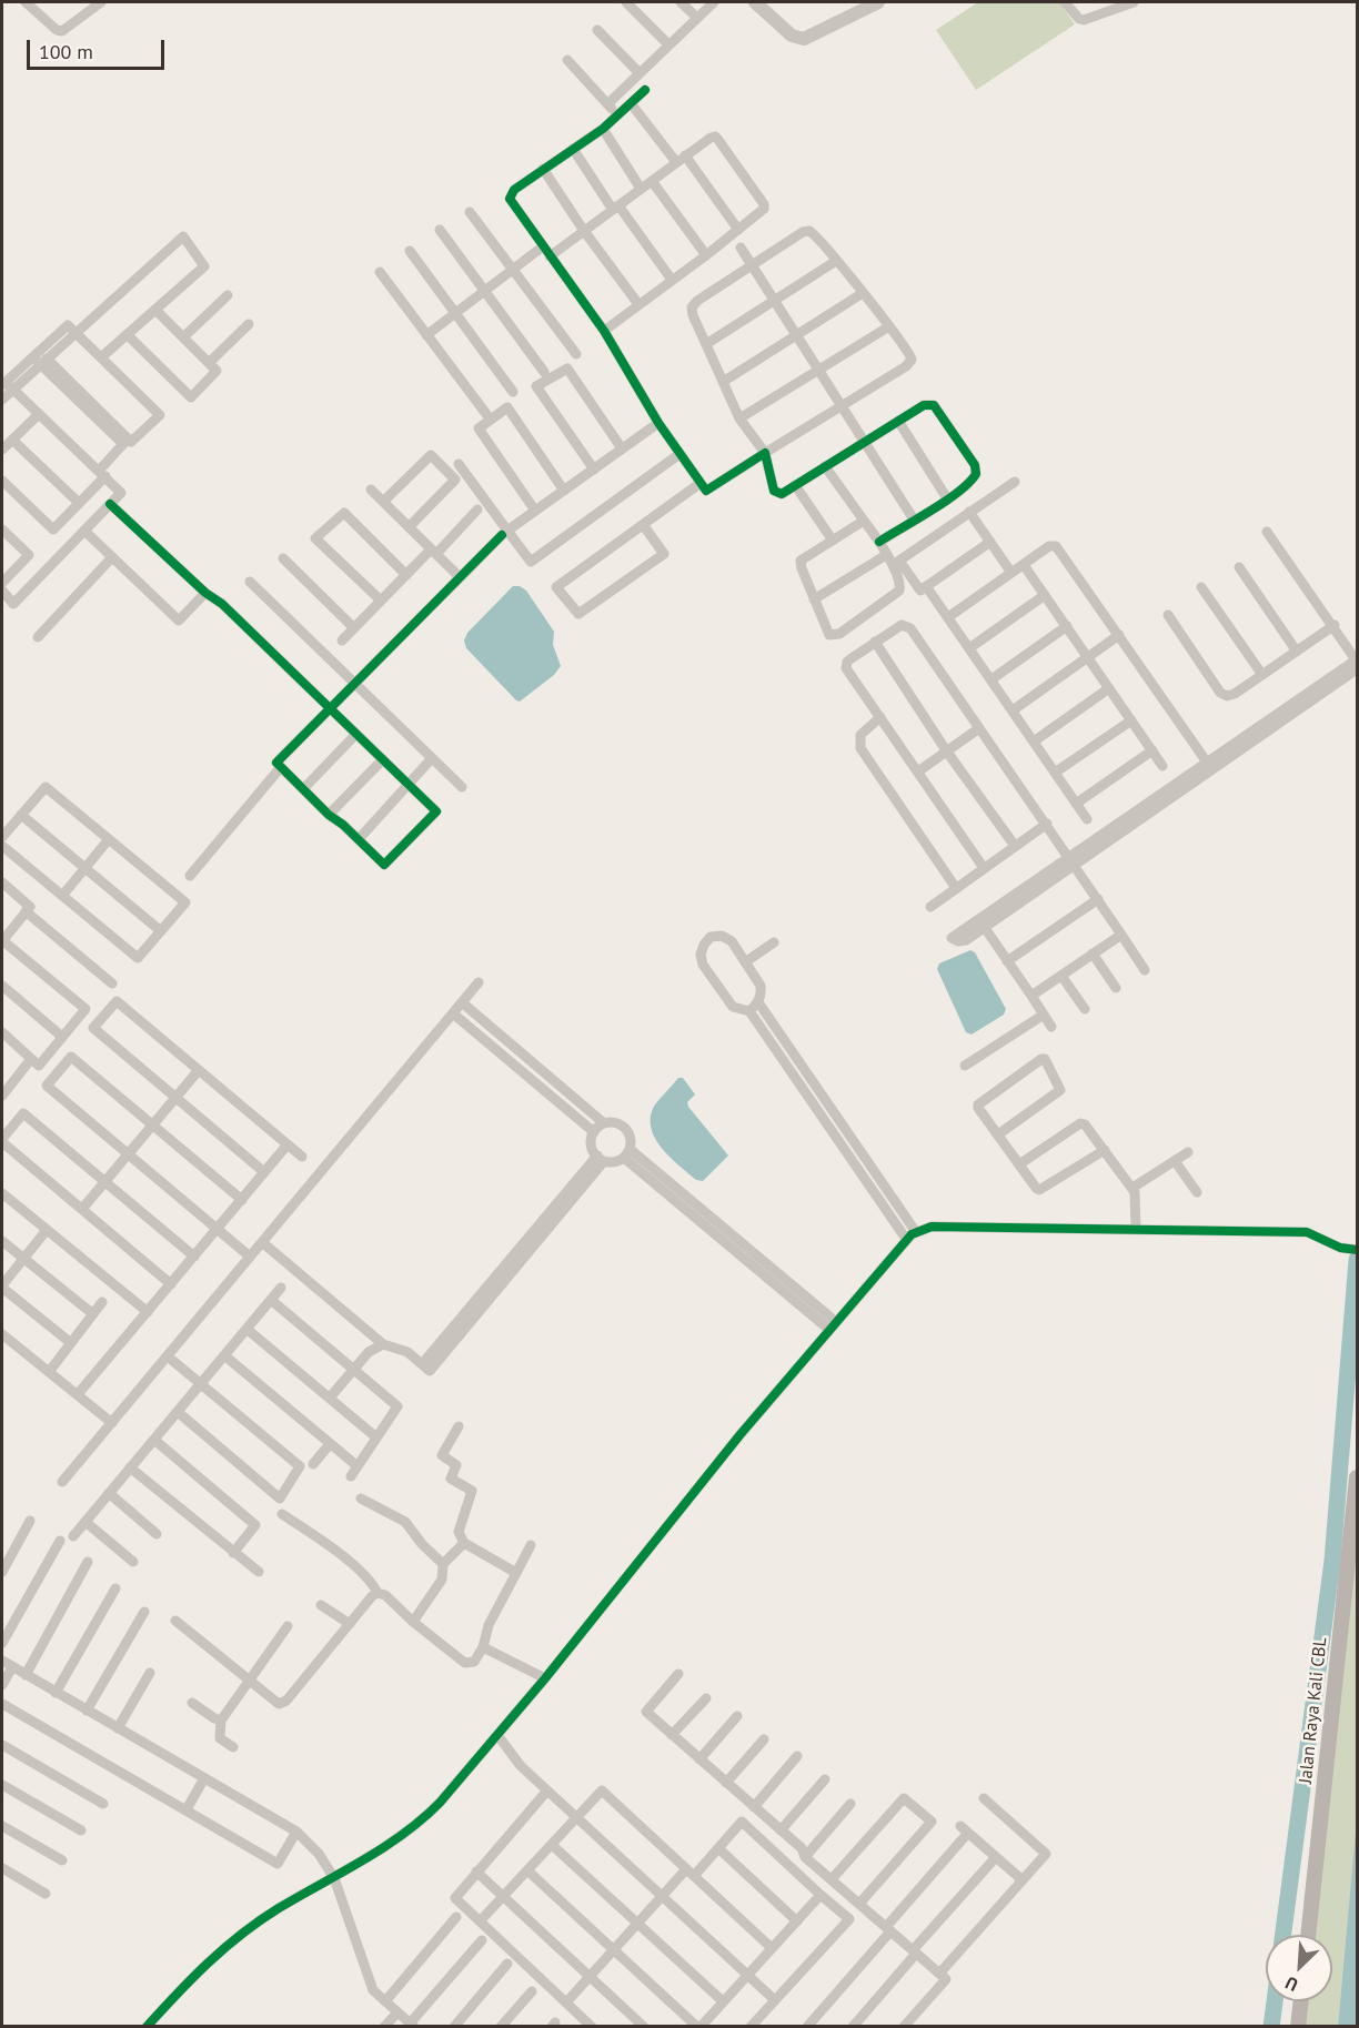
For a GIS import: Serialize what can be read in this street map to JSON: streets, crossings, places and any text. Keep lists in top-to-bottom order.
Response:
{
  "streets": {
    "main road": ["Jalan Raya Kali CBL"]
  },
  "scale_bar": "100 m",
  "north": "bottom left"
}
